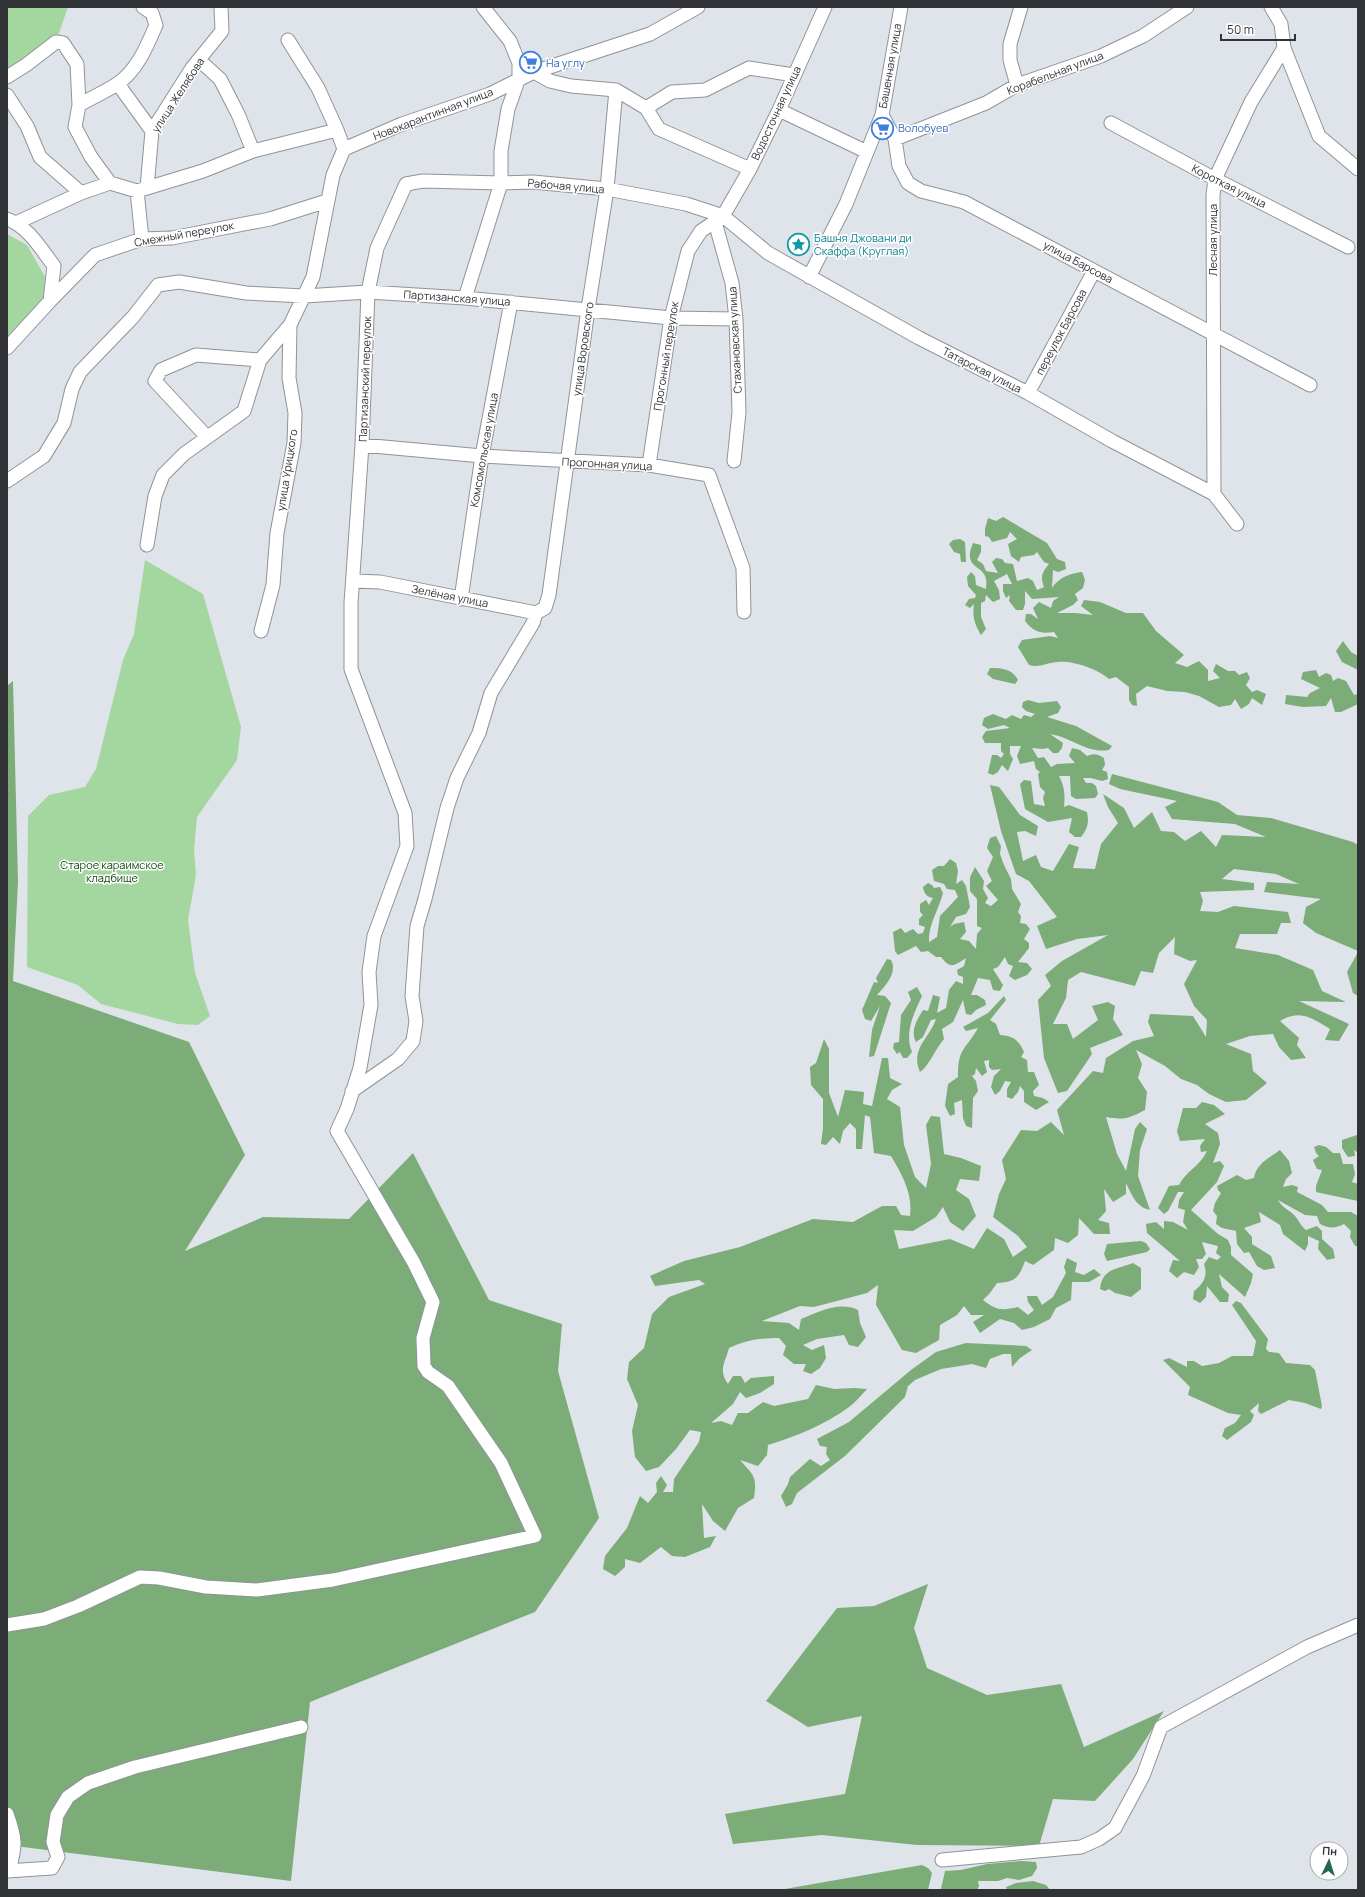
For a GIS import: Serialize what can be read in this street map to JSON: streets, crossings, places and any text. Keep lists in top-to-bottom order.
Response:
{
  "streets": {
    "street": [
      "Башенная улица",
      "Корабельная улица",
      "улица Желябова",
      "Водосточная улица",
      "Новокарантинная улица",
      "Рабочая улица",
      "Короткая улица",
      "Смежный переулок",
      "Лесная улица",
      "улица Барсова",
      "Партизанская улица",
      "переулок Барсова",
      "Стахановская улица",
      "улица Воровского",
      "Прогонный переулок",
      "Татарская улица",
      "Партизанский переулок",
      "Комсомольская улица",
      "Прогонная улица",
      "улица Урицкого",
      "Зелёная улица"
    ]
  },
  "crossings": [
    ["Башенная улица", "улица Барсова"],
    ["Башенная улица", "Татарская улица"],
    ["Корабельная улица", "улица Барсова"],
    ["Водосточная улица", "Рабочая улица"],
    ["Водосточная улица", "Стахановская улица"],
    ["Водосточная улица", "Прогонный переулок"],
    ["Водосточная улица", "Татарская улица"],
    ["Новокарантинная улица", "улица Урицкого"],
    ["Рабочая улица", "Стахановская улица"],
    ["Рабочая улица", "улица Воровского"],
    ["Рабочая улица", "Прогонный переулок"],
    ["Рабочая улица", "Татарская улица"],
    ["Рабочая улица", "Партизанский переулок"],
    ["Короткая улица", "Лесная улица"],
    ["Смежный переулок", "улица Урицкого"],
    ["Лесная улица", "улица Барсова"],
    ["Лесная улица", "Татарская улица"],
    ["улица Барсова", "переулок Барсова"],
    ["Партизанская улица", "Стахановская улица"],
    ["Партизанская улица", "улица Воровского"],
    ["Партизанская улица", "Прогонный переулок"],
    ["Партизанская улица", "Партизанский переулок"],
    ["Партизанская улица", "Комсомольская улица"],
    ["Партизанская улица", "улица Урицкого"],
    ["переулок Барсова", "Татарская улица"],
    ["Стахановская улица", "Прогонный переулок"],
    ["Стахановская улица", "Татарская улица"],
    ["улица Воровского", "Партизанский переулок"],
    ["улица Воровского", "Прогонная улица"],
    ["улица Воровского", "Зелёная улица"],
    ["Прогонный переулок", "Татарская улица"],
    ["Прогонный переулок", "Прогонная улица"],
    ["Партизанский переулок", "Прогонная улица"],
    ["Партизанский переулок", "Зелёная улица"],
    ["Комсомольская улица", "Прогонная улица"],
    ["Комсомольская улица", "Зелёная улица"]
  ],
  "parks": ["Старое караимское кладбище"],
  "places": {
    "supermarket": ["На углу", "Волобуев"],
    "place": ["Башня Джовани ди Скаффа (Круглая)"]
  },
  "scale_bar": "50 m",
  "north": "top"
}
